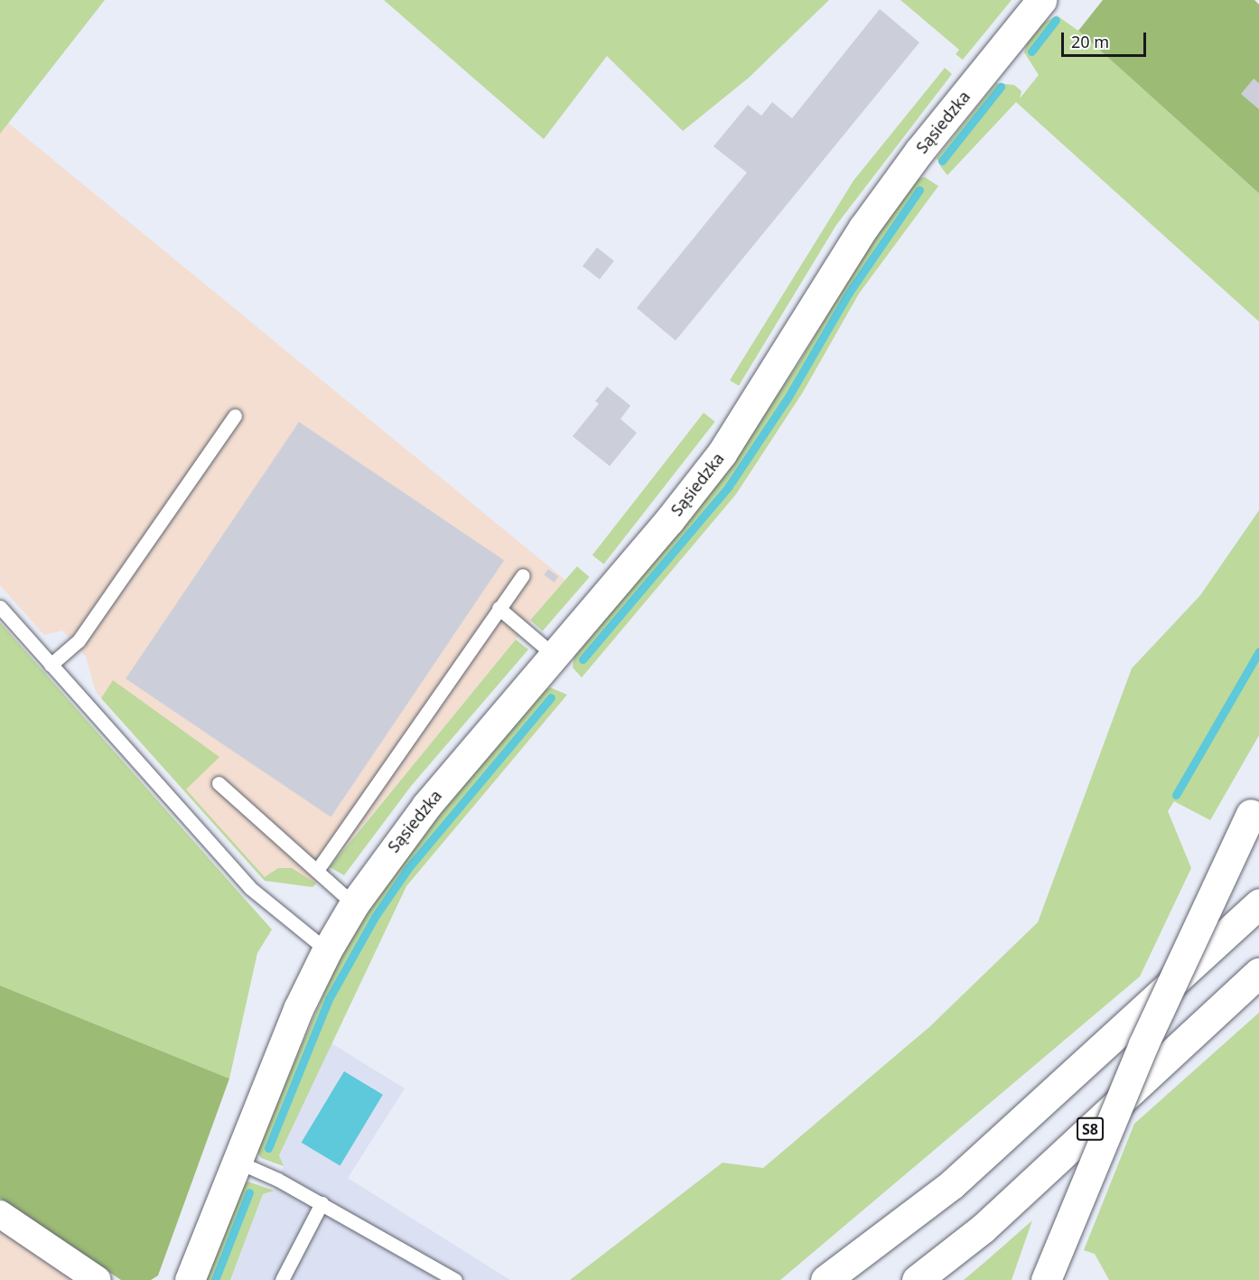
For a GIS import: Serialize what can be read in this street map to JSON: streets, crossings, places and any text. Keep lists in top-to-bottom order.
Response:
{
  "streets": {
    "main road": ["Sąsiedzka", "S8"]
  },
  "scale_bar": "20 m"
}
